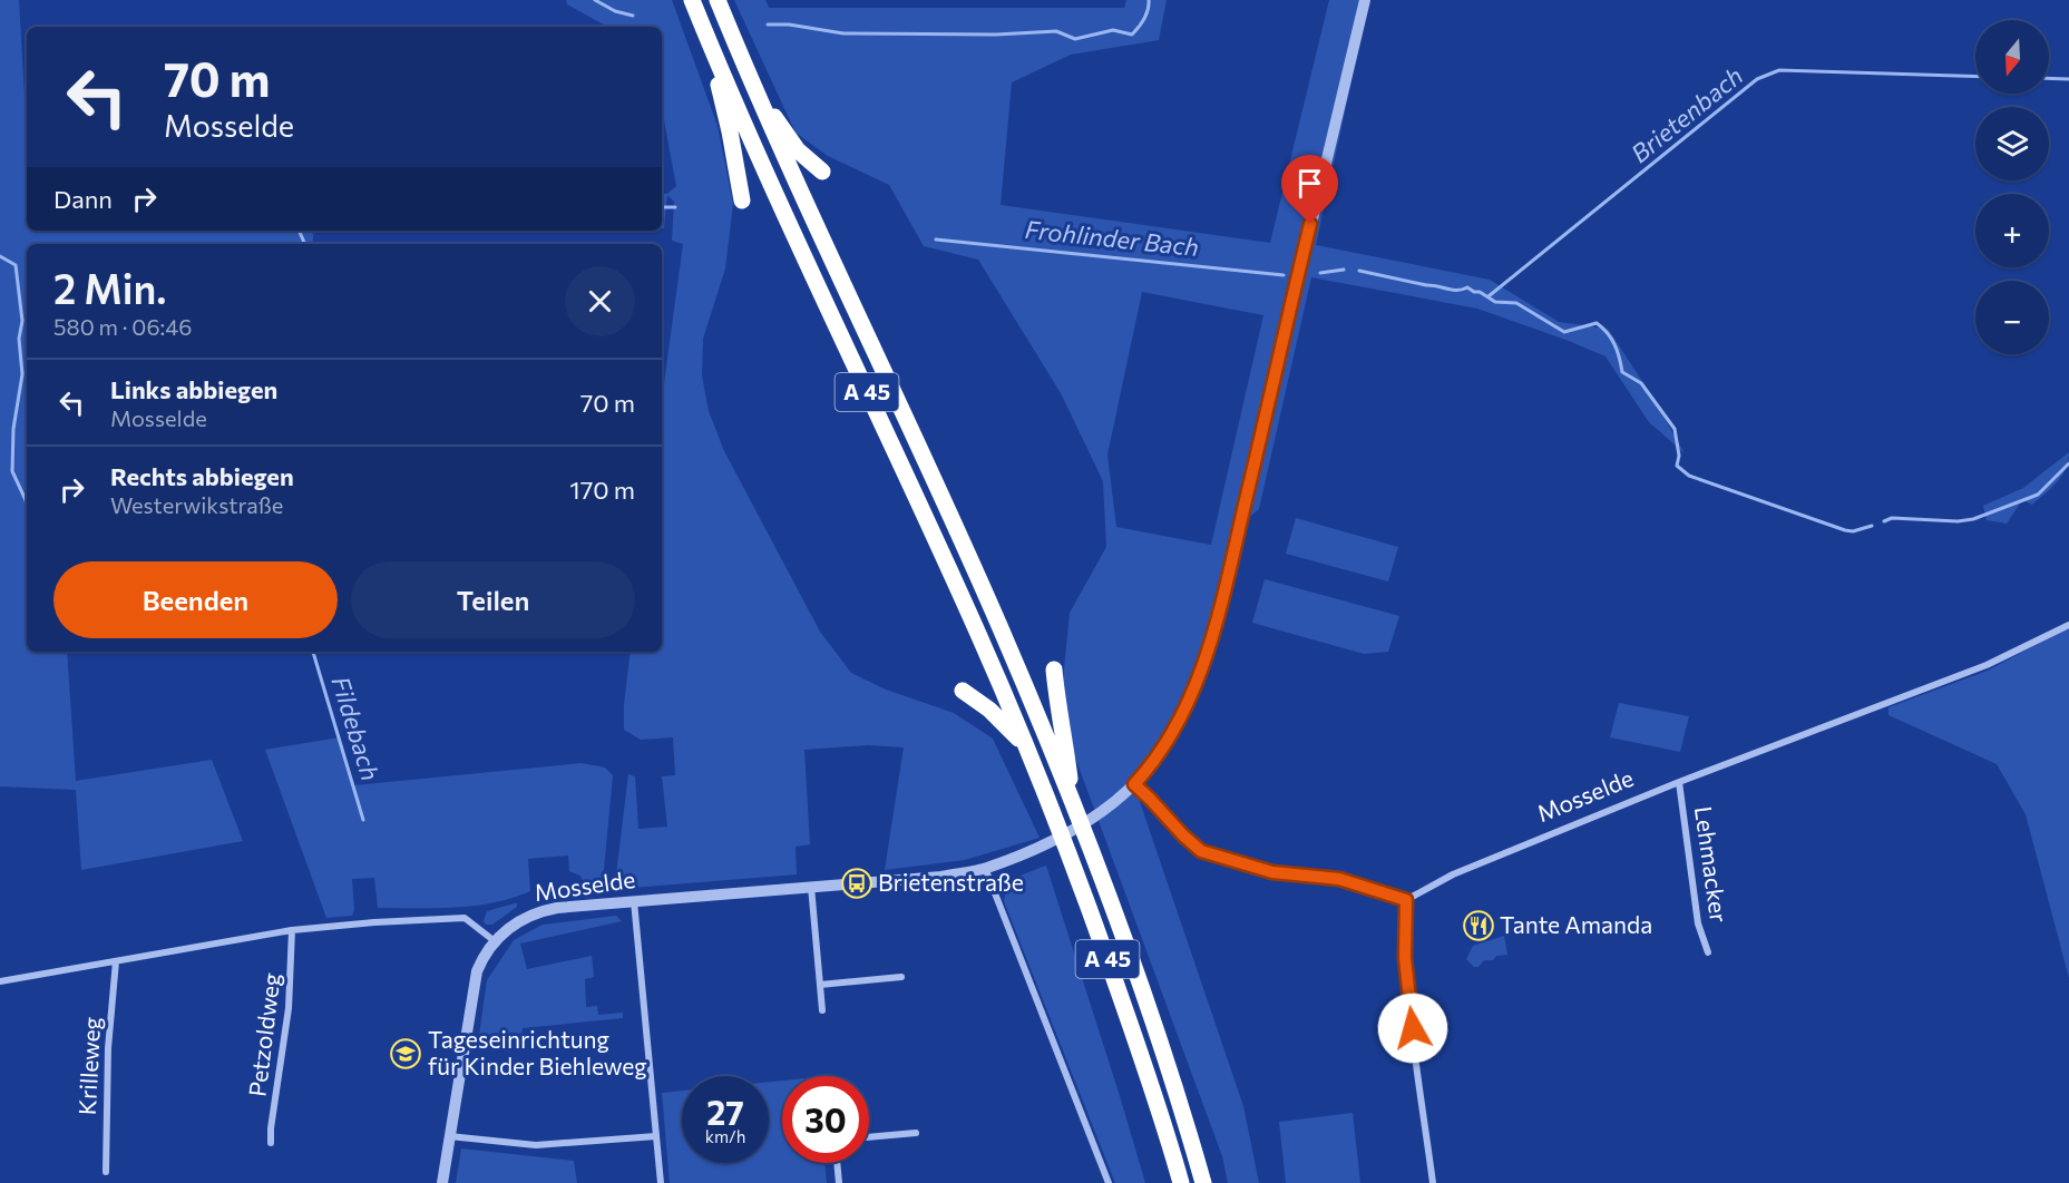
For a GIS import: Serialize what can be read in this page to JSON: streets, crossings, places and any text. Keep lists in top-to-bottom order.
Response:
{
  "streets": {
    "highway": ["A 45"],
    "street": [
      "Mosselde",
      "Lehmacker",
      "Petzoldweg",
      "Krilleweg"
    ]
  },
  "crossings": [
    ["Mosselde", "Lehmacker"]
  ],
  "water": ["Brietenbach", "Frohlinder Bach", "Fildebach"],
  "places": {
    "bus stop": ["Brietenstraße"],
    "restaurant": ["Tante Amanda"],
    "school or university": ["Tageseinrichtung für Kinder Biehleweg"]
  },
  "north": "bottom",
  "page": {
    "map_buttons": ["+", "−"],
    "turn": ["70 m", "Mosselde"],
    "then": "Dann",
    "heading": ["2 Min.", "580 m · 06:46"],
    "list": [
      {
        "name": "Links abbiegen",
        "note": "Mosselde",
        "value": "70 m"
      },
      {
        "name": "Rechts abbiegen",
        "note": "Westerwikstraße",
        "value": "170 m"
      }
    ],
    "buttons": ["Beenden", "Teilen"],
    "speed": "27 km/h",
    "limit": "30"
  }
}
